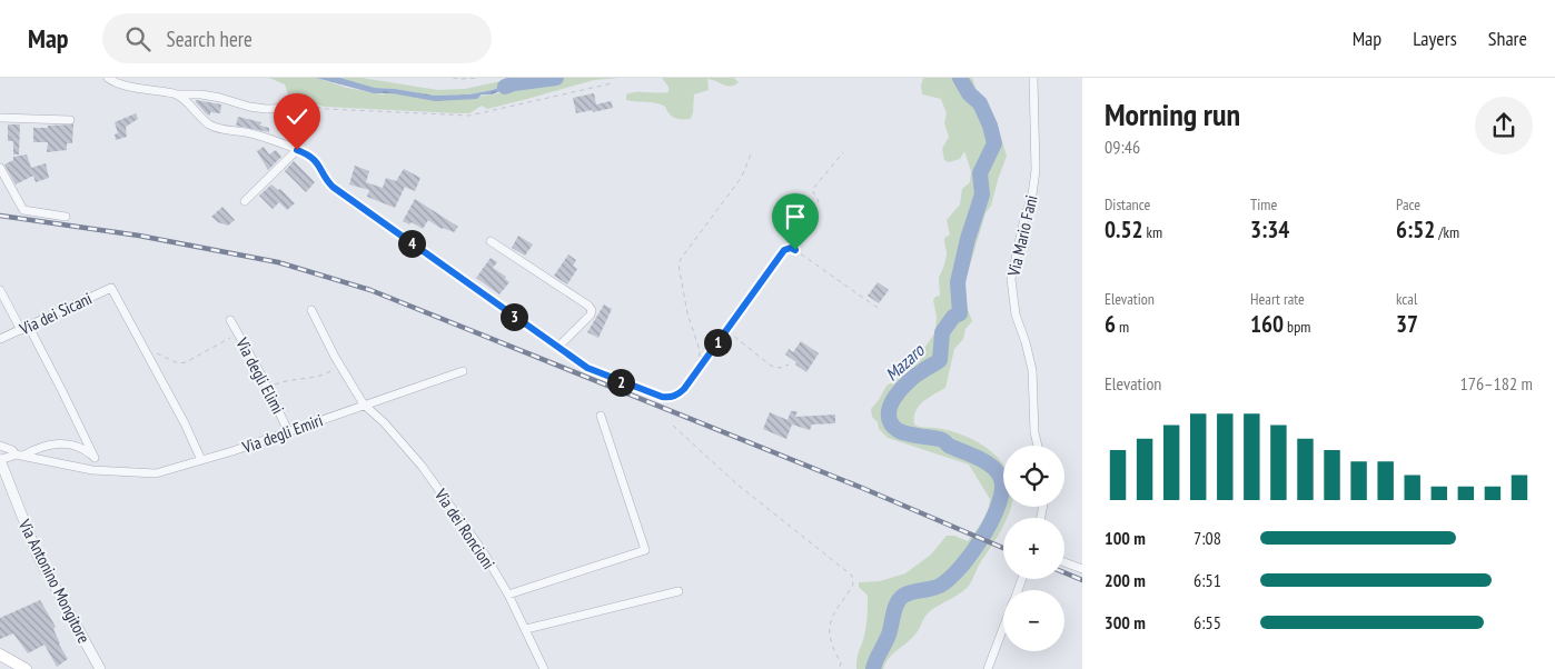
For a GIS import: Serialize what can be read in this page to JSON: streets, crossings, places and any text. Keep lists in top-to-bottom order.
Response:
{
  "streets": {
    "street": [
      "Via Mario Fani",
      "Via dei Sicani",
      "Via degli Elimi",
      "Via degli Emiri",
      "Via dei Roncioni",
      "Via Antonino Mongitore"
    ]
  },
  "crossings": [
    ["Via degli Elimi", "Via degli Emiri"],
    ["Via degli Emiri", "Via dei Roncioni"],
    ["Via degli Emiri", "Via Antonino Mongitore"]
  ],
  "water": ["Mazaro"],
  "page": {
    "header": "Map",
    "search": "Search here",
    "nav": ["Map", "Layers", "Share"],
    "heading": ["Morning run", "09:46"],
    "stats": [
      ["Distance", "0.52 km"],
      ["Time", "3:34"],
      ["Pace", "6:52 /km"],
      ["Elevation", "6 m"],
      ["Heart rate", "160 bpm"],
      ["kcal", "37"]
    ],
    "pins": [
      "4",
      "3",
      "1",
      "2"
    ],
    "chart": ["Elevation", "176–182 m"],
    "map_buttons": ["+", "−"],
    "list": [
      {
        "name": "100 m",
        "note": "7:08"
      },
      {
        "name": "200 m",
        "note": "6:51"
      },
      {
        "name": "300 m",
        "note": "6:55"
      }
    ]
  }
}
